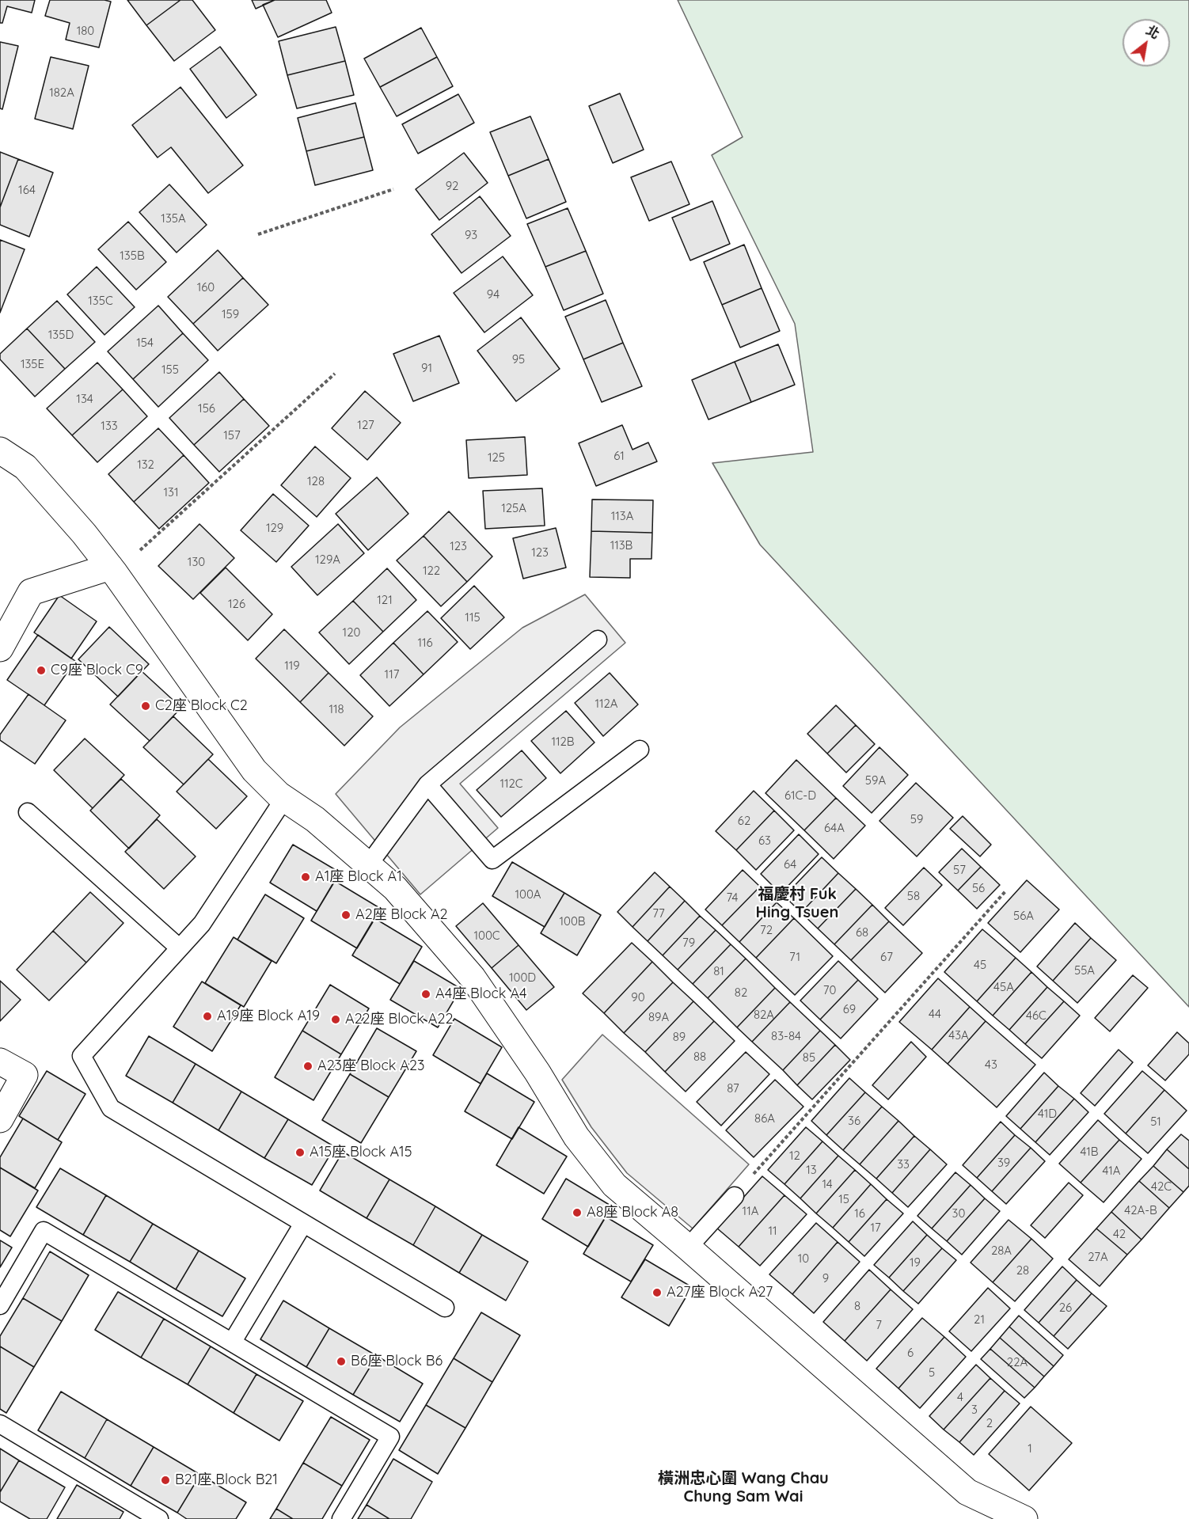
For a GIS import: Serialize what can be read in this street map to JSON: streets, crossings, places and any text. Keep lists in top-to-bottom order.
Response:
{
  "districts": ["福慶村 Fuk Hing Tsuen", "橫洲忠心圍 Wang Chau Chung Sam Wai"],
  "places": [
    "C9座 Block C9",
    "C2座 Block C2",
    "A1座 Block A1",
    "A2座 Block A2",
    "A4座 Block A4",
    "A19座 Block A19",
    "A22座 Block A22",
    "A23座 Block A23",
    "A15座 Block A15",
    "A8座 Block A8",
    "A27座 Block A27",
    "B6座 Block B6",
    "B21座 Block B21"
  ],
  "house_numbers": [
    "180",
    "182A",
    "92",
    "164",
    "135A",
    "93",
    "135B",
    "160",
    "94",
    "135C",
    "159",
    "135D",
    "154",
    "95",
    "135E",
    "91",
    "155",
    "134",
    "156",
    "127",
    "133",
    "157",
    "61",
    "125",
    "132",
    "128",
    "131",
    "125A",
    "113A",
    "129",
    "113B",
    "123",
    "123",
    "129A",
    "130",
    "122",
    "121",
    "126",
    "115",
    "120",
    "116",
    "119",
    "117",
    "112A",
    "118",
    "112B",
    "59A",
    "112C",
    "61C-D",
    "59",
    "62",
    "64A",
    "63",
    "64",
    "57",
    "56",
    "100A",
    "58",
    "74",
    "77",
    "56A",
    "100B",
    "72",
    "68",
    "100C",
    "79",
    "71",
    "67",
    "45",
    "55A",
    "81",
    "100D",
    "45A",
    "70",
    "82",
    "90",
    "69",
    "44",
    "82A",
    "46C",
    "89A",
    "43A",
    "83-84",
    "89",
    "88",
    "85",
    "43",
    "87",
    "41D",
    "86A",
    "36",
    "51",
    "41B",
    "12",
    "39",
    "33",
    "13",
    "41A",
    "14",
    "42C",
    "15",
    "42A-B",
    "11A",
    "16",
    "30",
    "17",
    "11",
    "42",
    "28A",
    "27A",
    "10",
    "19",
    "28",
    "9",
    "8",
    "26",
    "21",
    "7",
    "6",
    "22A",
    "5",
    "4",
    "3",
    "2",
    "1"
  ],
  "north": "top right"
}
